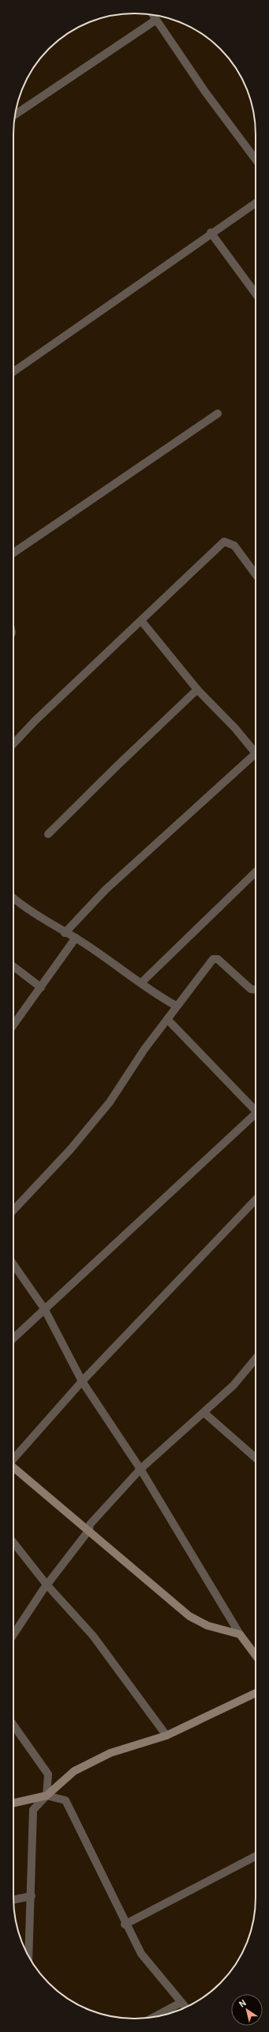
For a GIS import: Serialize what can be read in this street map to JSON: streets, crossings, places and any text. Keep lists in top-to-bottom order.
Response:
{
  "north": "top left"
}
